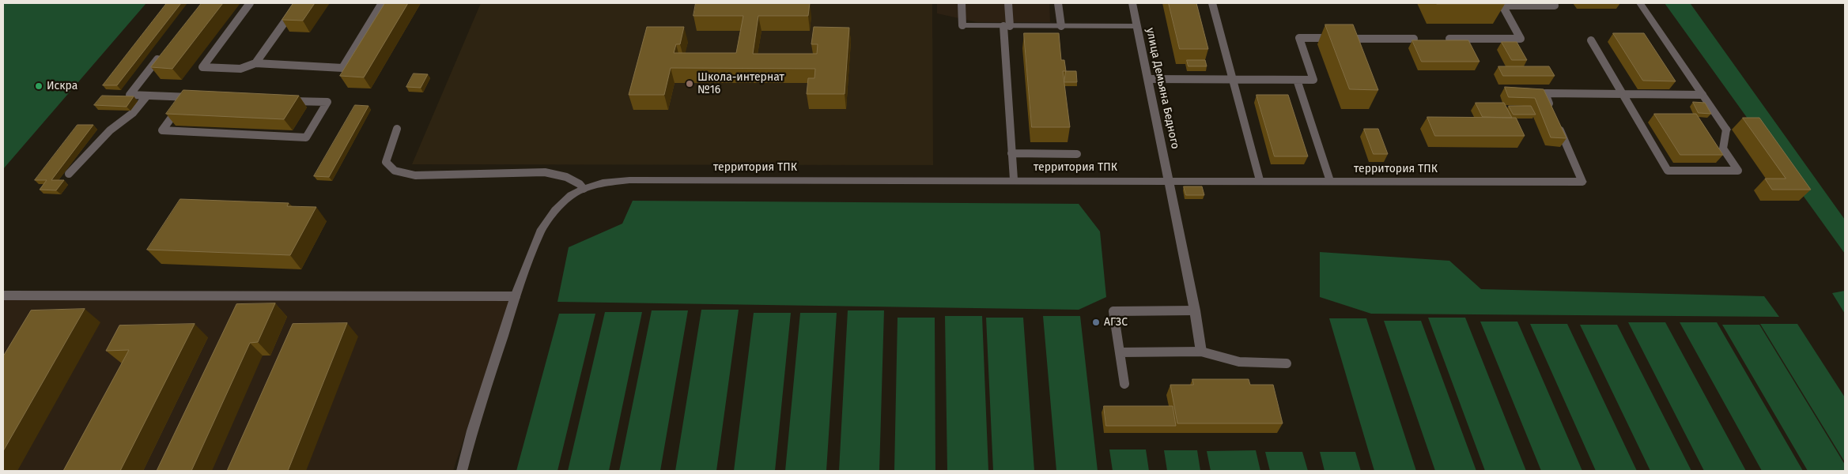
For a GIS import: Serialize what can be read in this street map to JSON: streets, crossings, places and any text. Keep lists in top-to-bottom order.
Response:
{
  "streets": {
    "street": ["улица Демьяна Бедного", "территория ТПК"]
  },
  "crossings": [
    ["улица Демьяна Бедного", "территория ТПК"]
  ],
  "places": ["Школа-интернат №16", "Искра", "АГЗС"]
}
